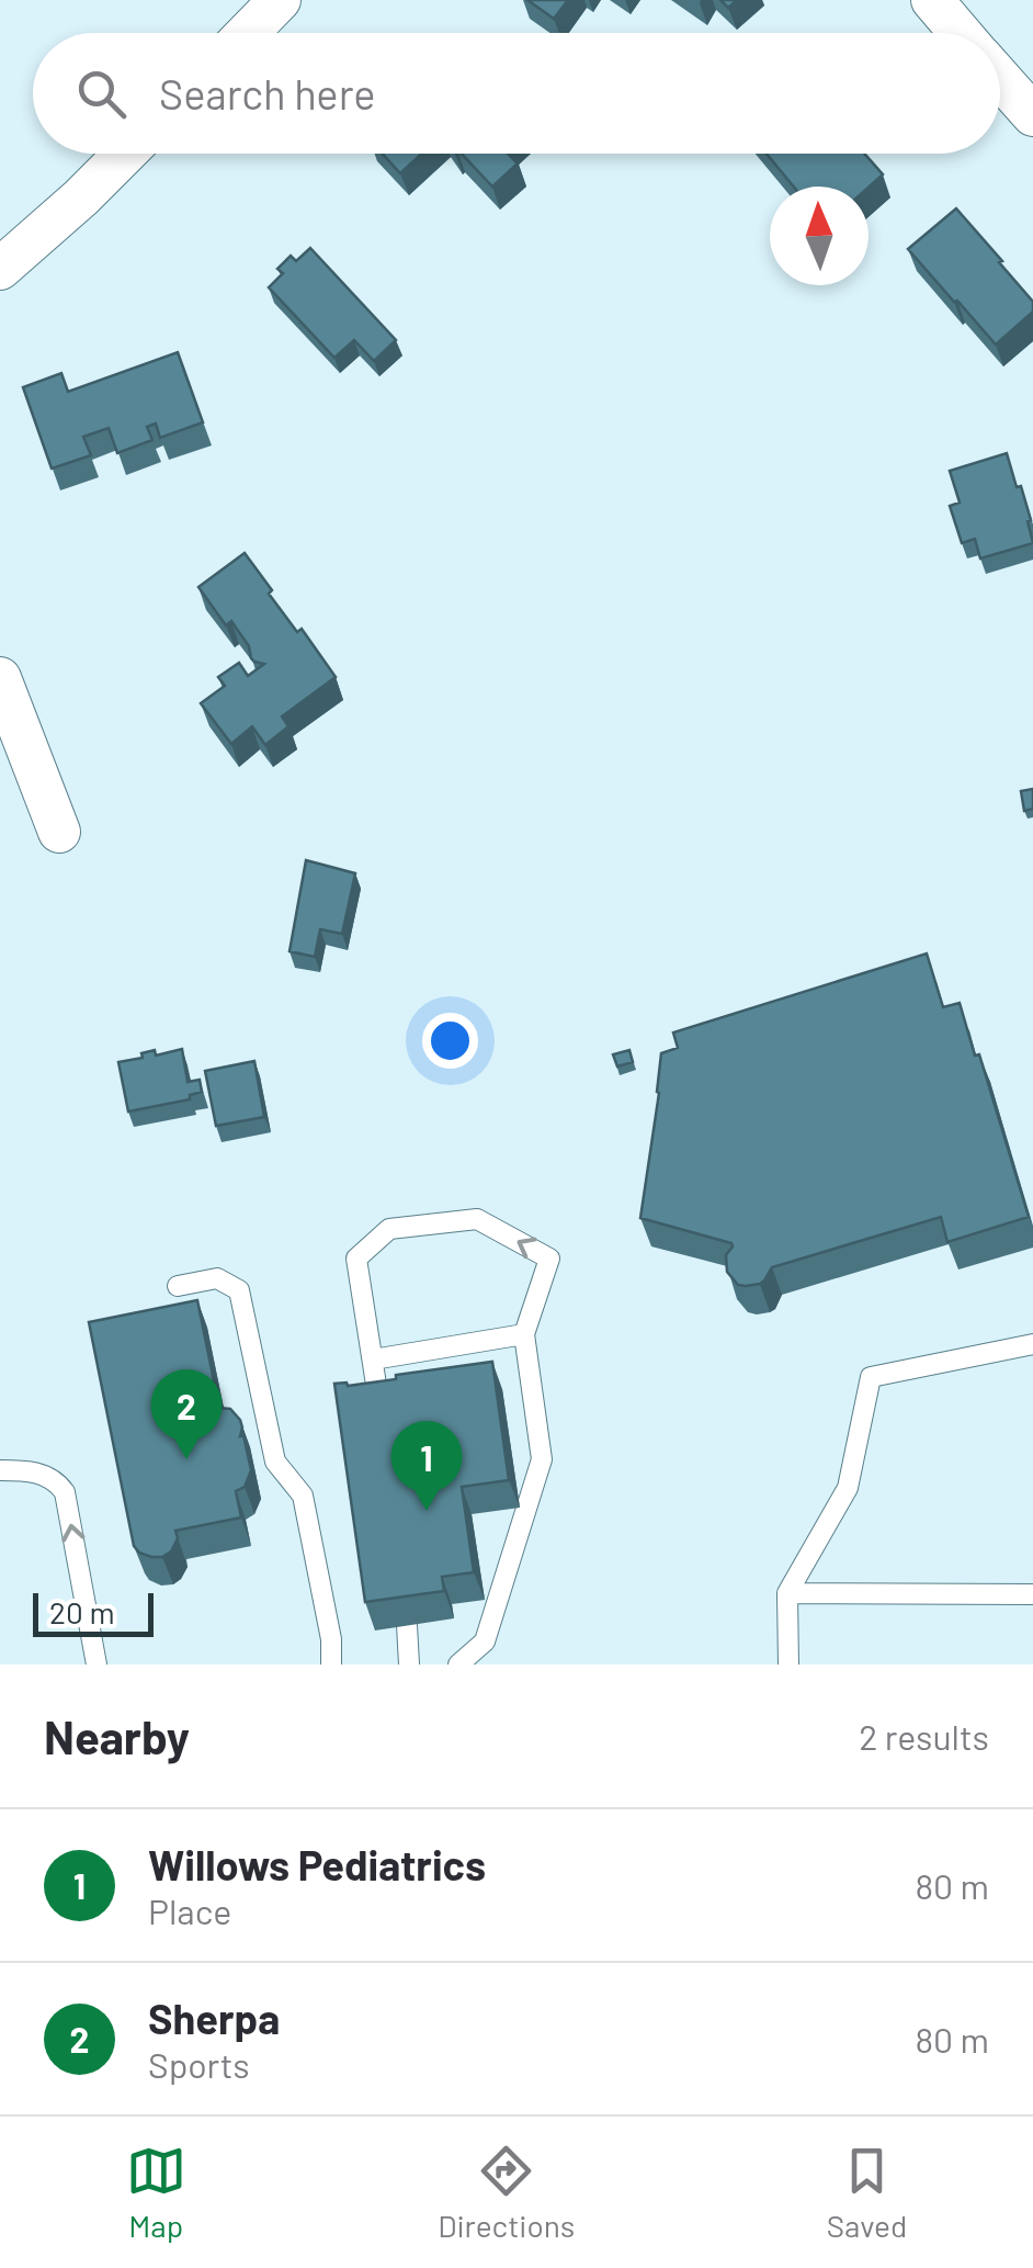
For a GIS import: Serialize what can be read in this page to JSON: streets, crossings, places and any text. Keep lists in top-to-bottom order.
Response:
{
  "scale_bar": "20 m",
  "north": "top",
  "page": {
    "search": "Search here",
    "pins": ["2", "1"],
    "scale": "20 m",
    "heading": ["Nearby", "2 results"],
    "list": [
      {
        "mark": "1",
        "name": "Willows Pediatrics",
        "note": "Place",
        "value": "80 m"
      },
      {
        "mark": "2",
        "name": "Sherpa",
        "note": "Sports",
        "value": "80 m"
      }
    ],
    "nav": ["Map", "Directions", "Saved"]
  }
}
